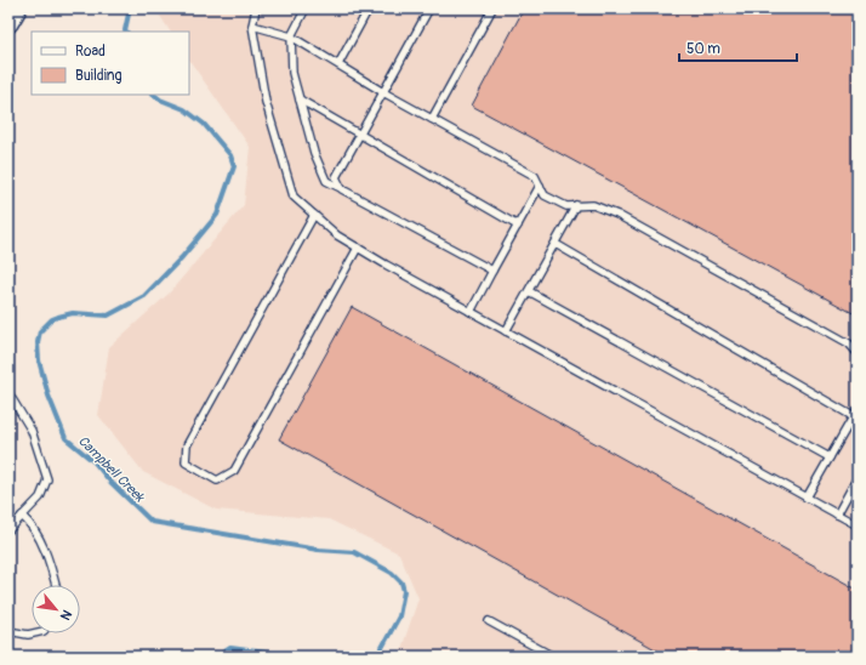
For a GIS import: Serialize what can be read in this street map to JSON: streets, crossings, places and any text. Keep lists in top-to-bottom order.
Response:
{
  "water": ["Campbell Creek"],
  "legend": ["Road", "Building"],
  "scale_bar": "50 m",
  "north": "bottom right"
}
